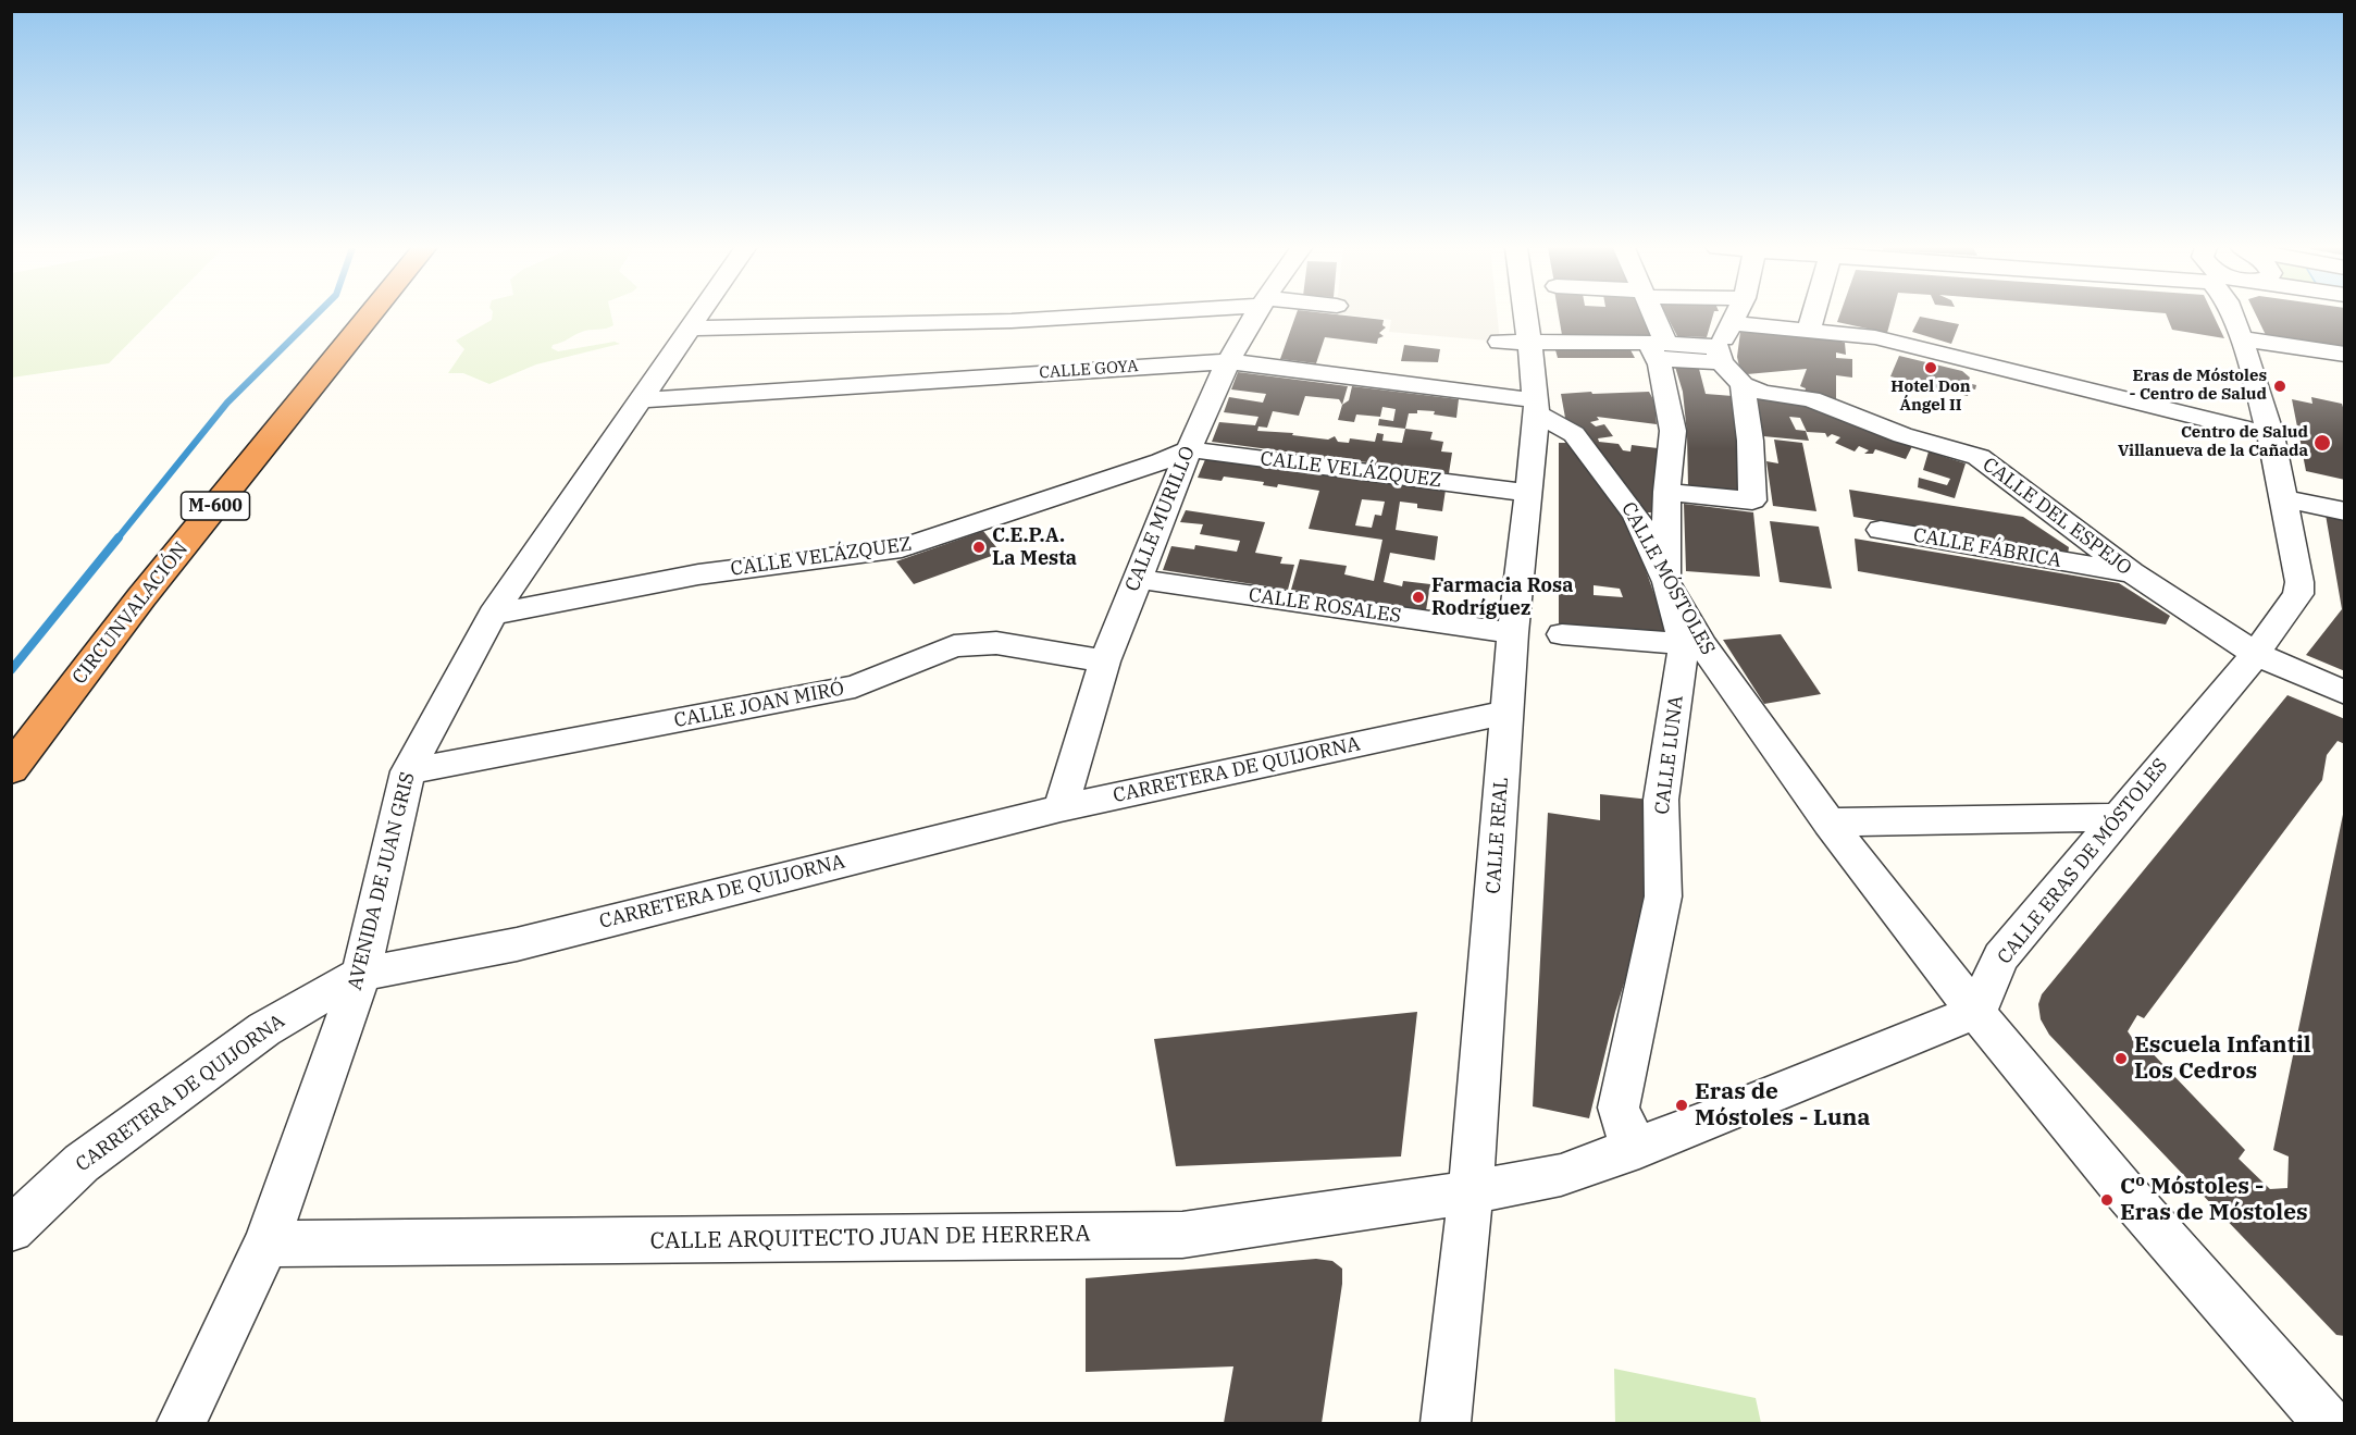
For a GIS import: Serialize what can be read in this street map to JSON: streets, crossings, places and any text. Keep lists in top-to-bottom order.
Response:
{
  "streets": {
    "highway": ["M-600", "CIRCUNVALACIÓN"],
    "street": [
      "CALLE GOYA",
      "CALLE VELÁZQUEZ",
      "CALLE DEL ESPEJO",
      "CALLE MURILLO",
      "CALLE FÁBRICA",
      "CALLE MÓSTOLES",
      "CALLE ROSALES",
      "CALLE JOAN MIRÓ",
      "CALLE LUNA",
      "CARRETERA DE QUIJORNA",
      "CALLE REAL",
      "CALLE ERAS DE MÓSTOLES",
      "AVENIDA DE JUAN GRIS",
      "CALLE ARQUITECTO JUAN DE HERRERA"
    ]
  },
  "crossings": [
    ["CALLE GOYA", "CALLE MURILLO"],
    ["CALLE GOYA", "CALLE MÓSTOLES"],
    ["CALLE GOYA", "CALLE REAL"],
    ["CALLE GOYA", "AVENIDA DE JUAN GRIS"],
    ["CALLE VELÁZQUEZ", "CALLE MURILLO"],
    ["CALLE VELÁZQUEZ", "CALLE REAL"],
    ["CALLE VELÁZQUEZ", "AVENIDA DE JUAN GRIS"],
    ["CALLE DEL ESPEJO", "CALLE FÁBRICA"],
    ["CALLE DEL ESPEJO", "CALLE ERAS DE MÓSTOLES"],
    ["CALLE MURILLO", "CALLE ROSALES"],
    ["CALLE MURILLO", "CALLE JOAN MIRÓ"],
    ["CALLE MURILLO", "CARRETERA DE QUIJORNA"],
    ["CALLE MÓSTOLES", "CALLE LUNA"],
    ["CALLE MÓSTOLES", "CALLE REAL"],
    ["CALLE MÓSTOLES", "CALLE ERAS DE MÓSTOLES"],
    ["CALLE ROSALES", "CALLE REAL"],
    ["CALLE JOAN MIRÓ", "AVENIDA DE JUAN GRIS"],
    ["CARRETERA DE QUIJORNA", "CALLE REAL"],
    ["CARRETERA DE QUIJORNA", "AVENIDA DE JUAN GRIS"],
    ["CALLE REAL", "CALLE ARQUITECTO JUAN DE HERRERA"],
    ["AVENIDA DE JUAN GRIS", "CALLE ARQUITECTO JUAN DE HERRERA"]
  ],
  "places": [
    "Hotel Don Ángel II",
    "Eras de Móstoles - Centro de Salud",
    "Centro de Salud Villanueva de la Cañada",
    "C.E.P.A. La Mesta",
    "Farmacia Rosa Rodríguez",
    "Escuela Infantil Los Cedros",
    "Eras de Móstoles - Luna",
    "Cº Móstoles - Eras de Móstoles"
  ]
}
